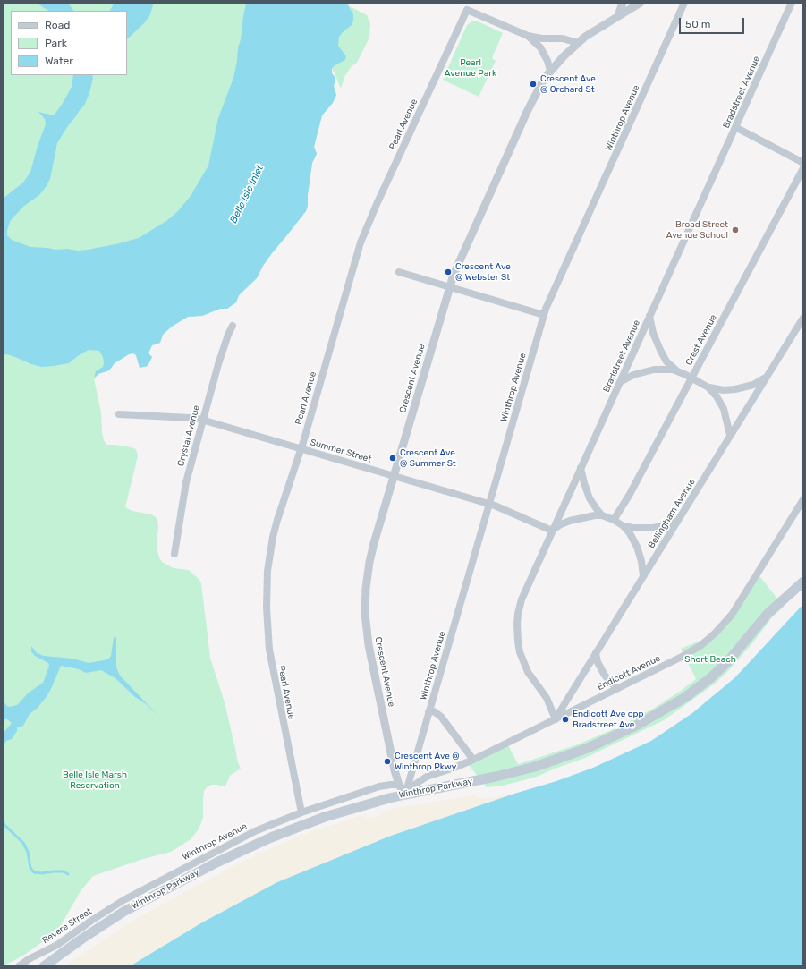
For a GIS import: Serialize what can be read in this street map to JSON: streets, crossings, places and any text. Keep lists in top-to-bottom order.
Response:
{
  "streets": {
    "main road": ["Winthrop Parkway"],
    "street": [
      "Bradstreet Avenue",
      "Winthrop Avenue",
      "Pearl Avenue",
      "Crest Avenue",
      "Crescent Avenue",
      "Crystal Avenue",
      "Summer Street",
      "Bellingham Avenue",
      "Endicott Avenue",
      "Revere Street"
    ]
  },
  "crossings": [
    ["Bradstreet Avenue", "Summer Street"],
    ["Bradstreet Avenue", "Bellingham Avenue"],
    ["Bradstreet Avenue", "Endicott Avenue"],
    ["Winthrop Avenue", "Pearl Avenue"],
    ["Winthrop Avenue", "Crescent Avenue"],
    ["Winthrop Avenue", "Summer Street"],
    ["Winthrop Avenue", "Endicott Avenue"],
    ["Winthrop Avenue", "Winthrop Parkway"],
    ["Winthrop Avenue", "Revere Street"],
    ["Pearl Avenue", "Summer Street"],
    ["Crescent Avenue", "Summer Street"],
    ["Crescent Avenue", "Endicott Avenue"],
    ["Crescent Avenue", "Winthrop Parkway"],
    ["Crystal Avenue", "Summer Street"],
    ["Bellingham Avenue", "Endicott Avenue"],
    ["Endicott Avenue", "Winthrop Parkway"]
  ],
  "water": ["Belle Isle Inlet"],
  "parks": ["Pearl Avenue Park", "Short Beach", "Belle Isle Marsh Reservation"],
  "places": [
    "Crescent Ave @ Orchard St",
    "Broad Street Avenue School",
    "Crescent Ave @ Webster St",
    "Crescent Ave @ Summer St",
    "Endicott Ave opp Bradstreet Ave",
    "Crescent Ave @ Winthrop Pkwy"
  ],
  "legend": ["Road", "Park", "Water"],
  "scale_bar": "50 m"
}
